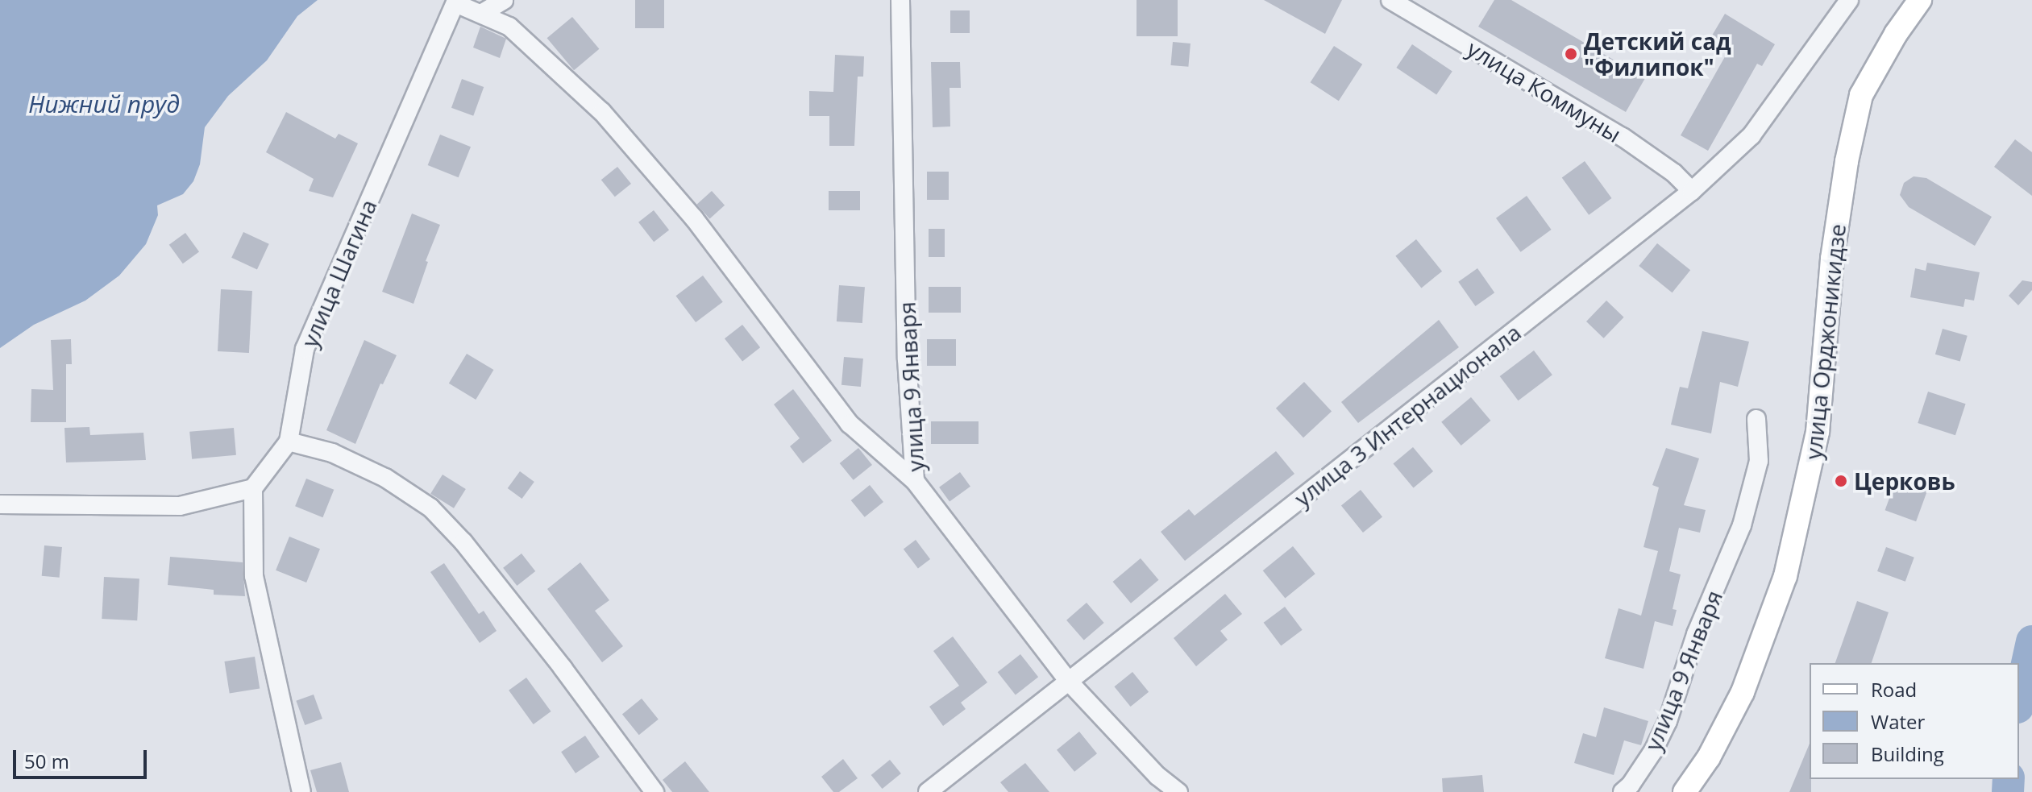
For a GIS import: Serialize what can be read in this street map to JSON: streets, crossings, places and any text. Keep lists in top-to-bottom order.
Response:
{
  "streets": {
    "main road": ["улица Орджоникидзе"],
    "street": [
      "улица Коммуны",
      "улица Шагина",
      "улица 9 Января",
      "улица 3 Интернационала"
    ]
  },
  "crossings": [
    ["улица Коммуны", "улица 3 Интернационала"],
    ["улица 9 Января", "улица 3 Интернационала"]
  ],
  "water": ["Нижний пруд"],
  "places": ["Детский сад \"Филипок\"", "Церковь"],
  "legend": ["Road", "Water", "Building"],
  "scale_bar": "50 m"
}
